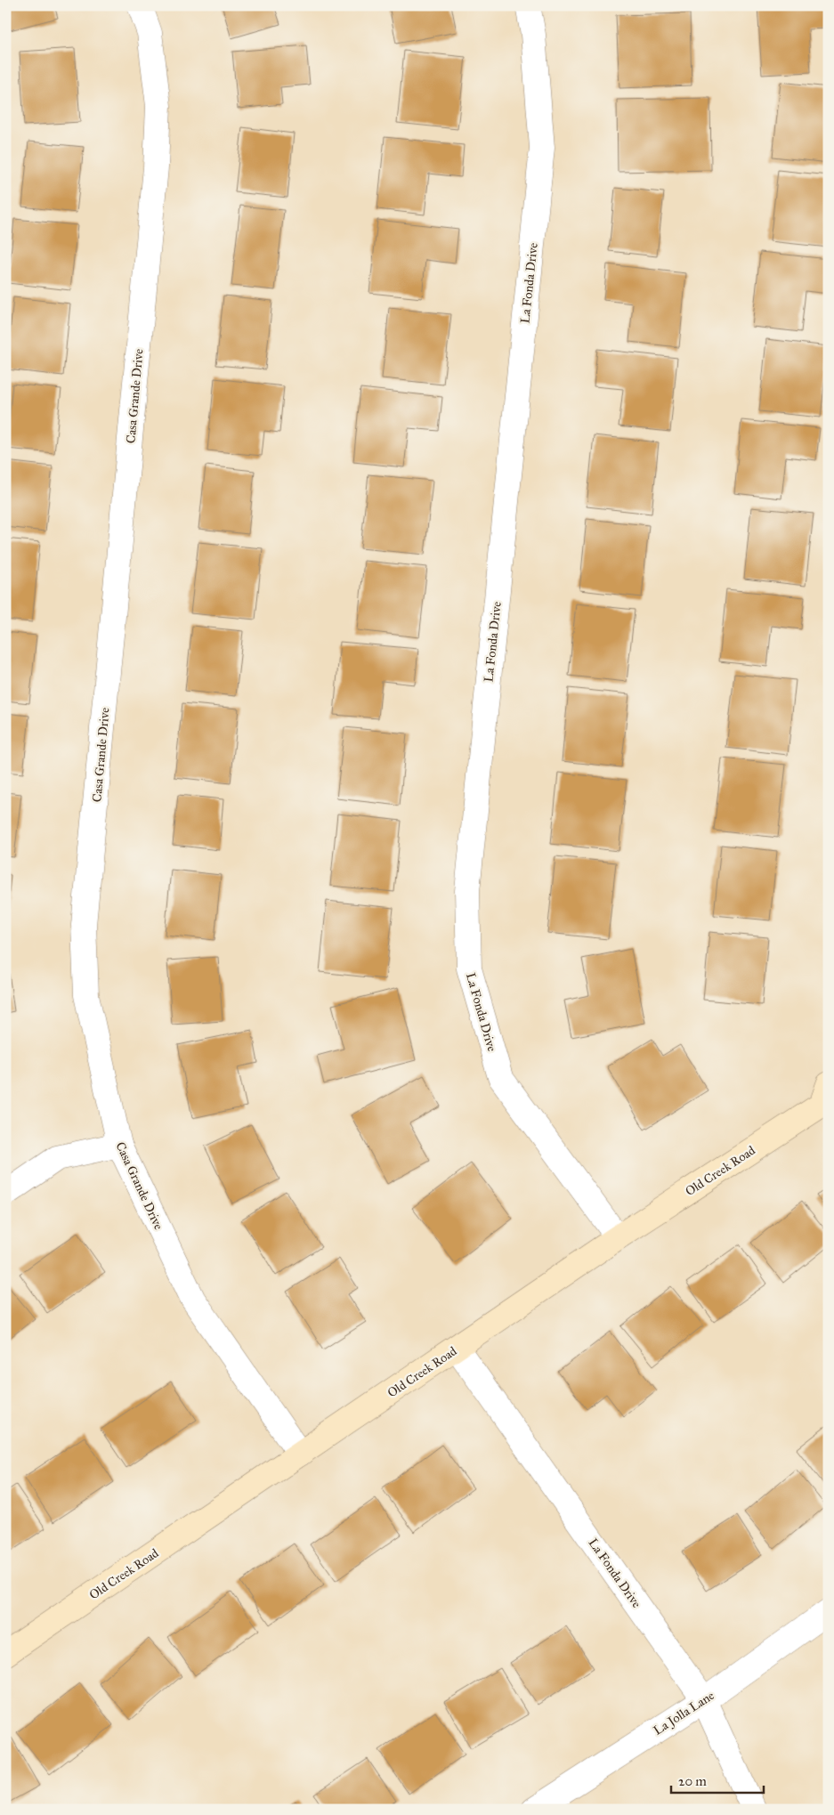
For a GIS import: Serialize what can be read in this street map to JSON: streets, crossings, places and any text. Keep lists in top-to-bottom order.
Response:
{
  "streets": {
    "street": [
      "La Fonda Drive",
      "Casa Grande Drive",
      "Old Creek Road",
      "La Jolla Lane"
    ]
  },
  "crossings": [
    ["La Fonda Drive", "Old Creek Road"],
    ["La Fonda Drive", "La Jolla Lane"],
    ["Casa Grande Drive", "Old Creek Road"]
  ],
  "scale_bar": "20 m"
}
